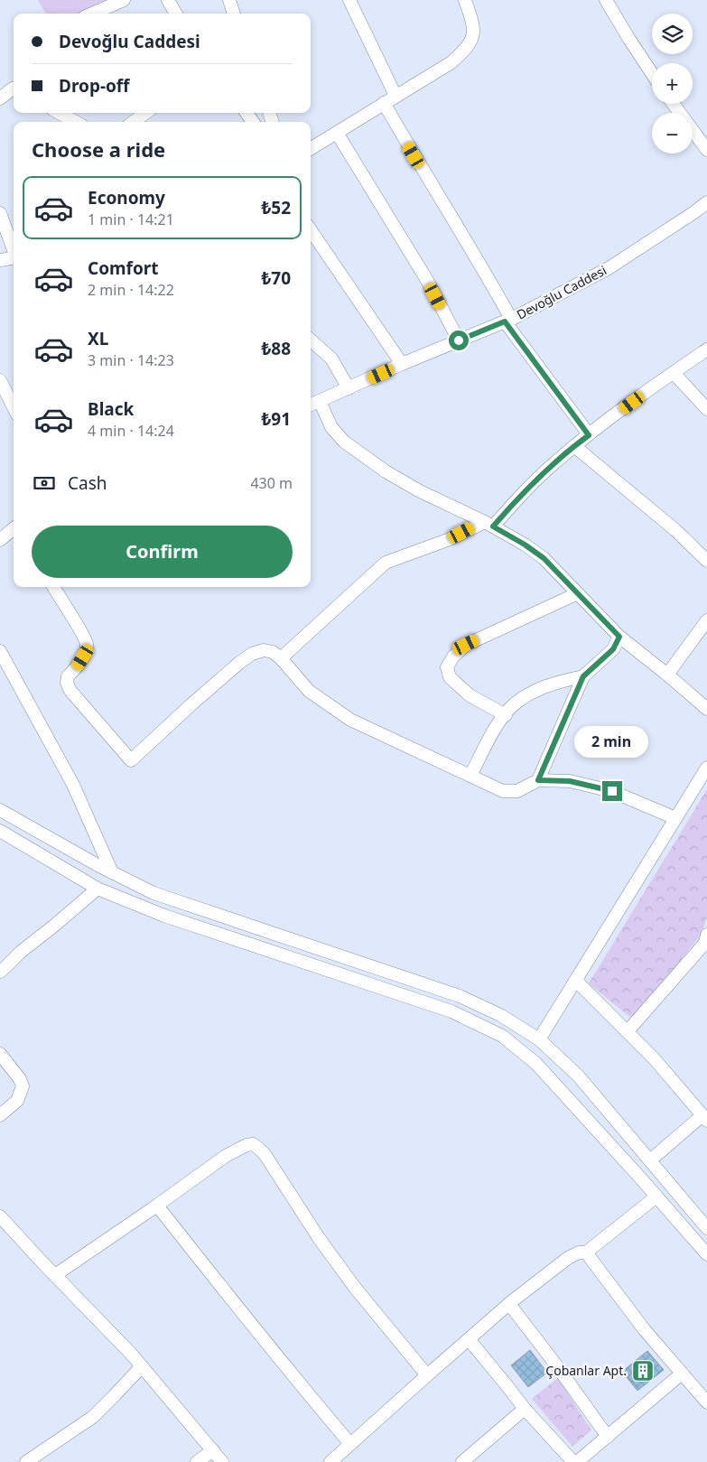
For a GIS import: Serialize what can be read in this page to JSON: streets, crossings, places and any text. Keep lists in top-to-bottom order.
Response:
{
  "streets": {
    "street": ["Devoğlu Caddesi"]
  },
  "places": {
    "building": ["Çobanlar Apt."]
  },
  "page": {
    "map_buttons": ["+", "−"],
    "banner": ["Devoğlu Caddesi", "Drop-off"],
    "heading": "Choose a ride",
    "list": [
      {
        "name": "Economy",
        "note": "1 min · 14:21",
        "value": "₺52"
      },
      {
        "name": "Comfort",
        "note": "2 min · 14:22",
        "value": "₺70"
      },
      {
        "name": "XL",
        "note": "3 min · 14:23",
        "value": "₺88"
      },
      {
        "name": "Black",
        "note": "4 min · 14:24",
        "value": "₺91"
      }
    ],
    "pay": ["Cash", "430 m"],
    "buttons": "Confirm",
    "bubble": "2 min"
  }
}
